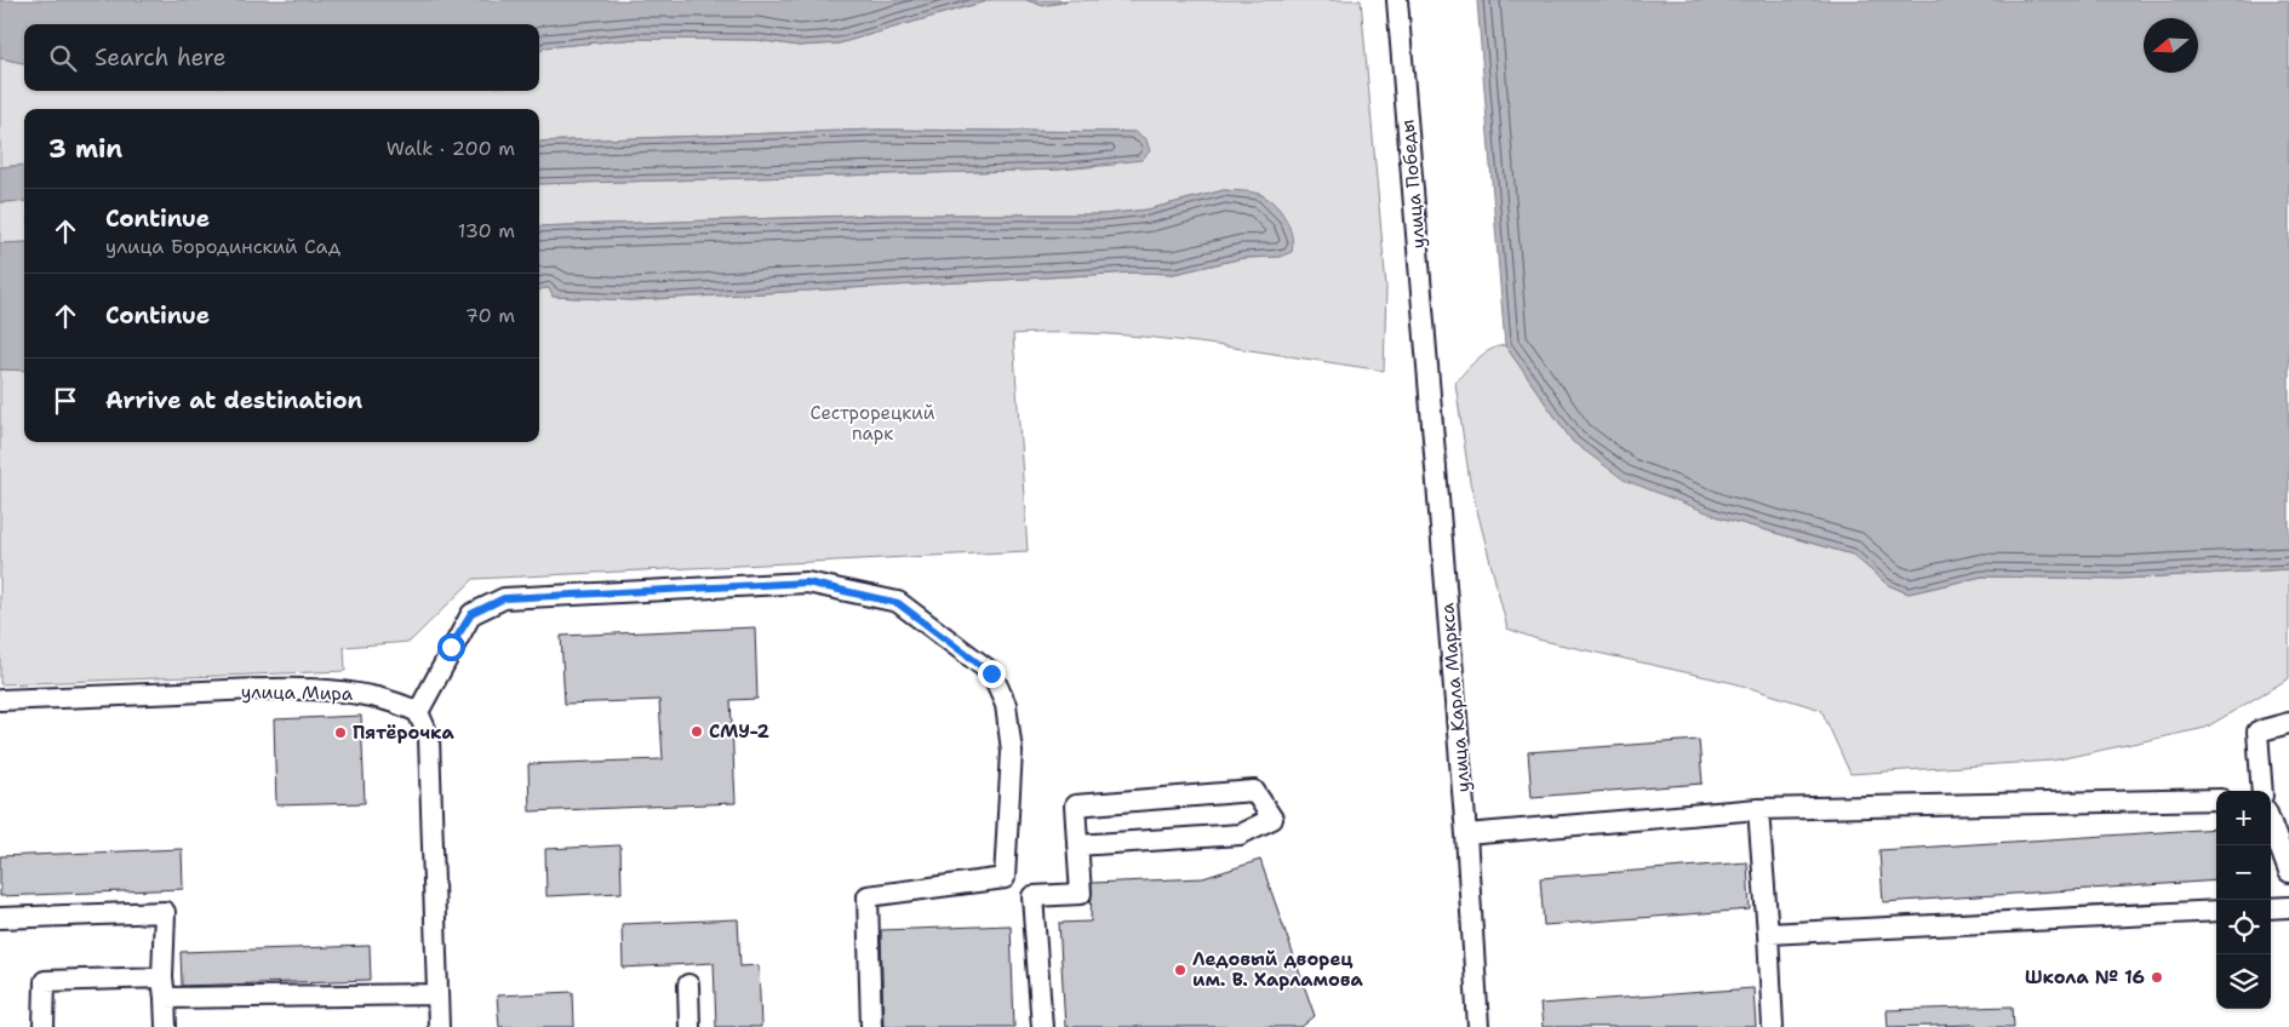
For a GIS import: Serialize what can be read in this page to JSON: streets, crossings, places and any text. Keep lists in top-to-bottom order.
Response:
{
  "streets": {
    "street": ["улица Победы", "улица Мира", "улица Карла Маркса"]
  },
  "crossings": [
    ["улица Победы", "улица Карла Маркса"]
  ],
  "parks": ["Сестрорецкий парк"],
  "places": [
    "СМУ-2",
    "Пятёрочка",
    "Ледовый дворец им. В. Харламова",
    "Школа № 16"
  ],
  "north": "left",
  "page": {
    "search": "Search here",
    "heading": ["3 min", "Walk · 200 m"],
    "list": [
      ["Continue", "улица Бородинский Сад", "130 m"],
      ["Continue", "70 m"],
      "Arrive at destination"
    ],
    "map_buttons": ["+", "−"]
  }
}
